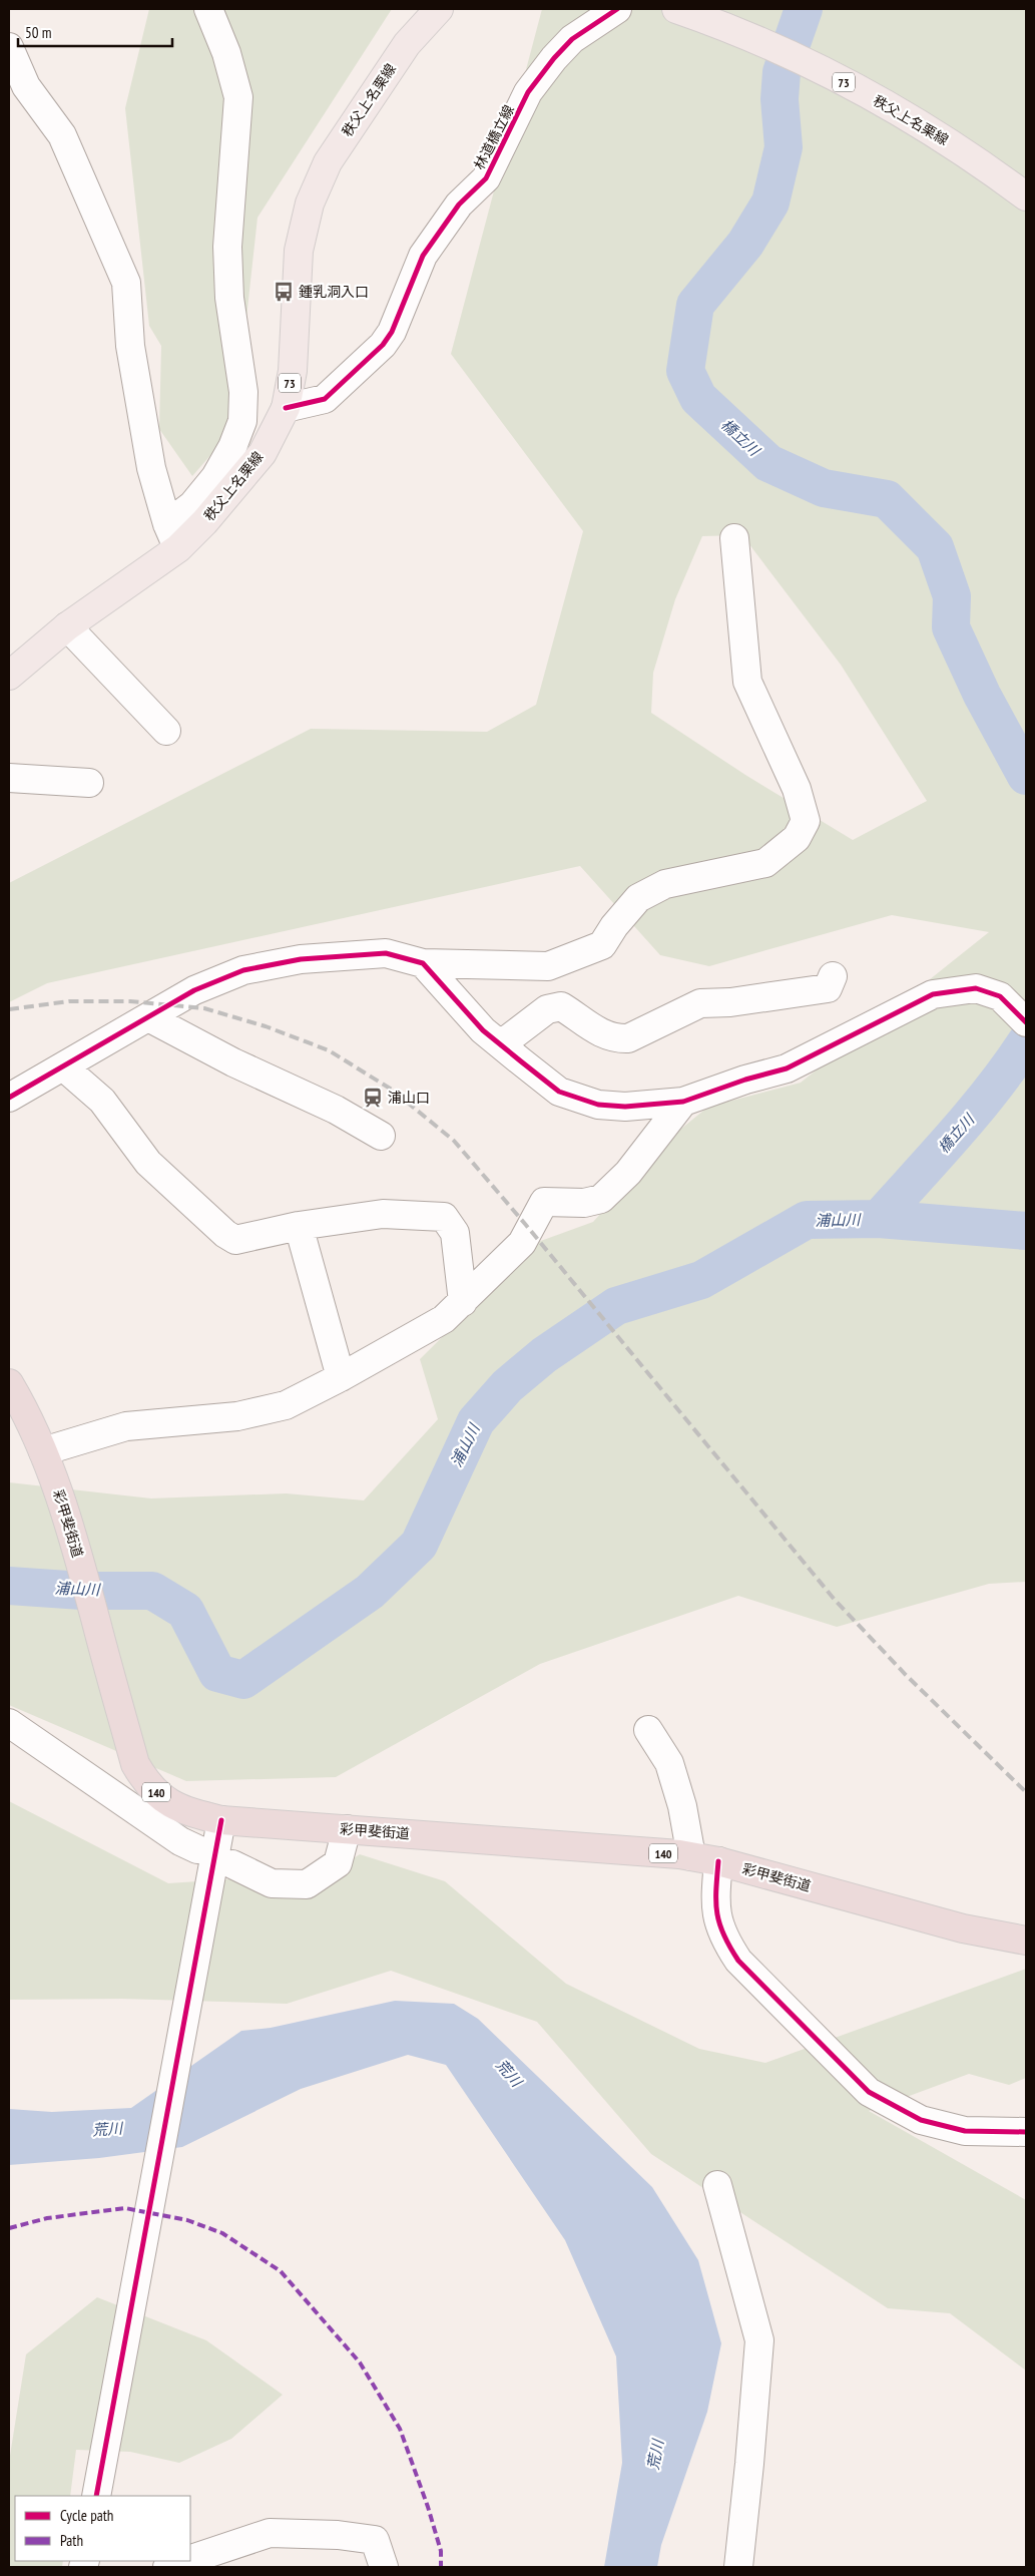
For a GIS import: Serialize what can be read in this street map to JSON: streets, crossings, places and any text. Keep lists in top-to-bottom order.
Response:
{
  "streets": {
    "highway": ["彩甲斐街道", "140"],
    "main road": ["73", "秩父上名栗線"],
    "street": ["林道橋立線"]
  },
  "crossings": [
    ["秩父上名栗線", "林道橋立線"]
  ],
  "water": ["橋立川", "浦山川", "荒川"],
  "places": {
    "bus stop": ["鍾乳洞入口"],
    "station": ["浦山口"]
  },
  "legend": ["Cycle path", "Path"],
  "scale_bar": "50 m"
}
